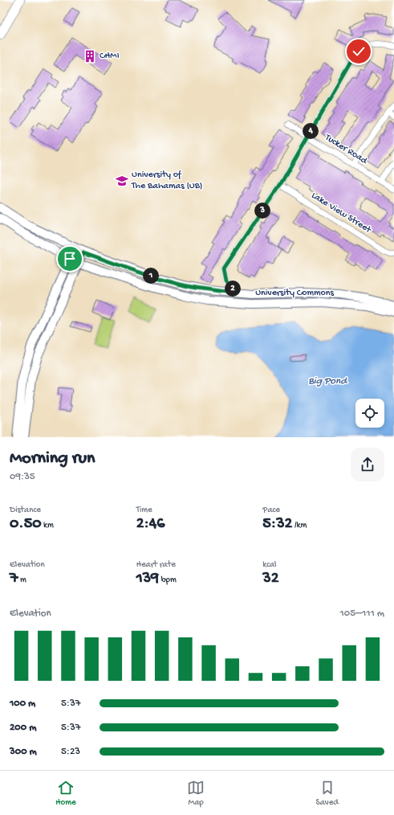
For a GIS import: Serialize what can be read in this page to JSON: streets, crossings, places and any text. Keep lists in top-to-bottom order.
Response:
{
  "streets": {
    "main road": ["University Commons"],
    "street": ["Tucker Road", "Lake View Street"]
  },
  "water": ["Big Pond"],
  "places": {
    "building": ["CHMI"],
    "school or university": ["University of The Bahamas (UB)"]
  },
  "page": {
    "pins": [
      "4",
      "3",
      "1",
      "2"
    ],
    "heading": ["Morning run", "09:35"],
    "stats": [
      ["Distance", "0.50 km"],
      ["Time", "2:46"],
      ["Pace", "5:32 /km"],
      ["Elevation", "7 m"],
      ["Heart rate", "139 bpm"],
      ["kcal", "32"]
    ],
    "chart": ["Elevation", "105–111 m"],
    "list": [
      {
        "name": "100 m",
        "note": "5:37"
      },
      {
        "name": "200 m",
        "note": "5:37"
      },
      {
        "name": "300 m",
        "note": "5:23"
      }
    ],
    "tabs": ["Home", "Map", "Saved"]
  }
}
